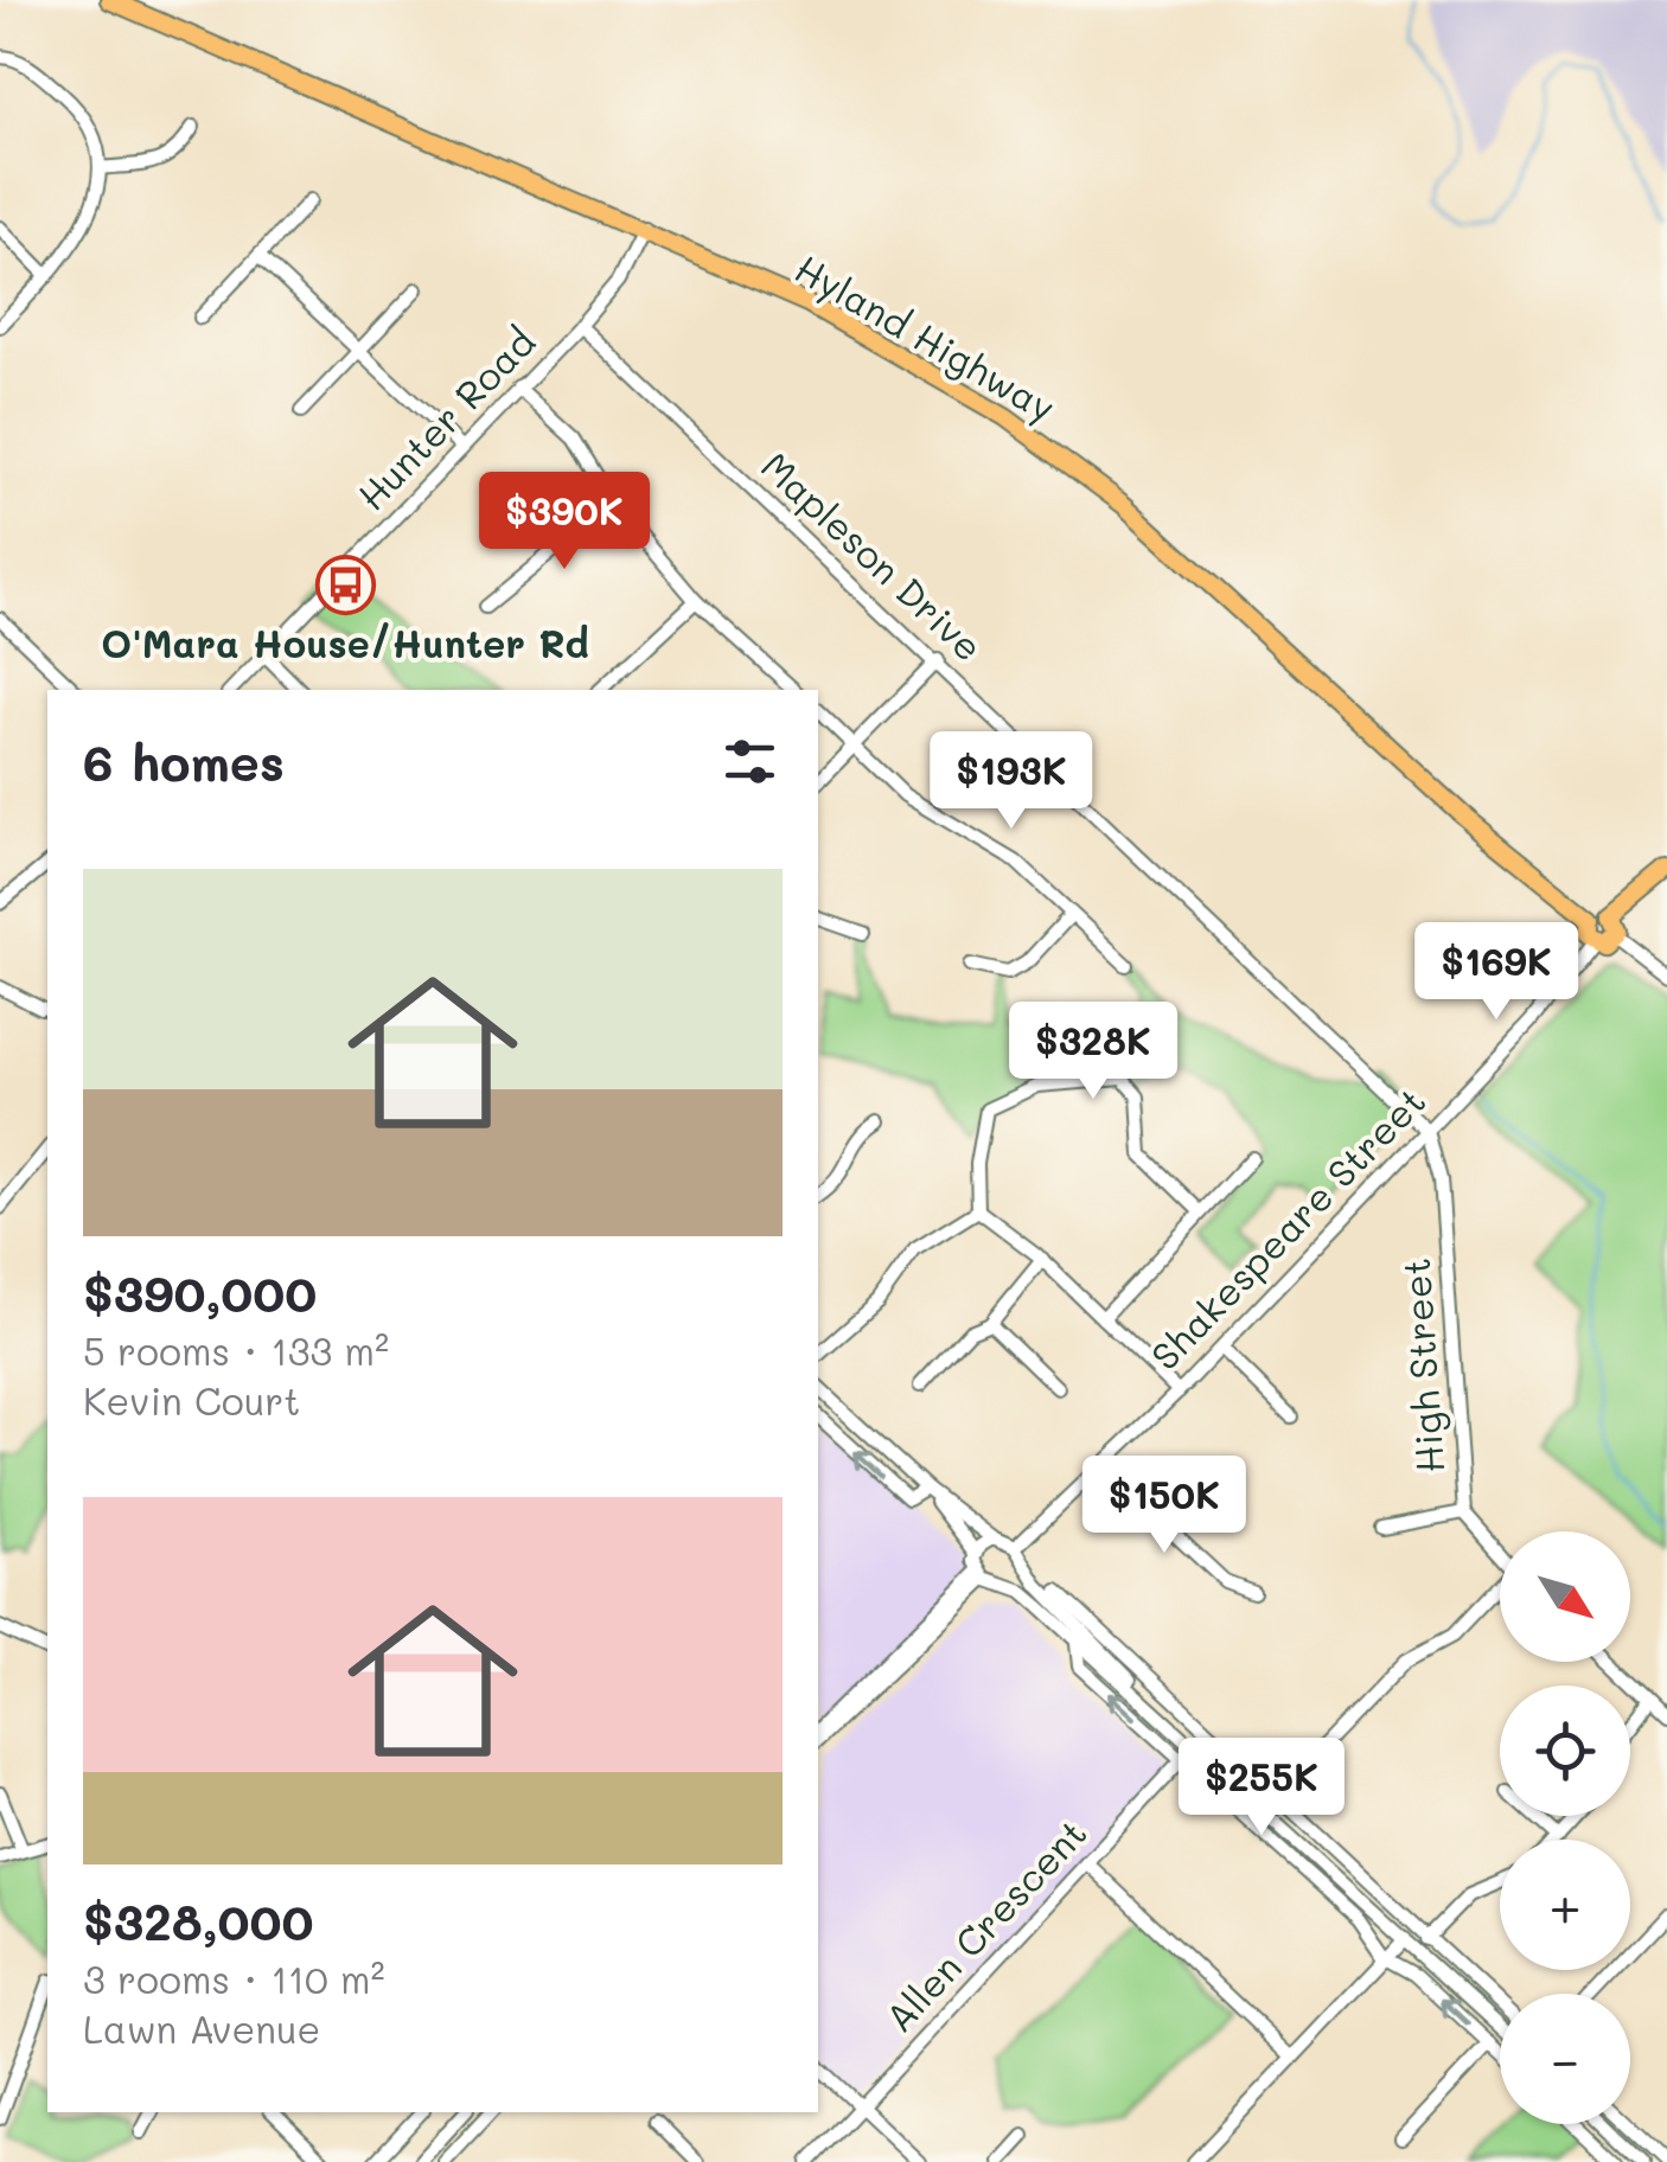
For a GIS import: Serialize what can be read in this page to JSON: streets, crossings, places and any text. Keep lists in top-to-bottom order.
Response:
{
  "streets": {
    "main road": ["Hyland Highway"],
    "street": [
      "Hunter Road",
      "Mapleson Drive",
      "Shakespeare Street",
      "High Street",
      "Allen Crescent"
    ]
  },
  "crossings": [
    ["Hyland Highway", "Hunter Road"],
    ["Hyland Highway", "Shakespeare Street"],
    ["Hunter Road", "Mapleson Drive"],
    ["Mapleson Drive", "Shakespeare Street"],
    ["Mapleson Drive", "High Street"],
    ["Shakespeare Street", "High Street"]
  ],
  "places": {
    "bus stop": ["O'Mara House/Hunter Rd"]
  },
  "north": "bottom right",
  "page": {
    "price": [
      "$390K",
      "$193K",
      "$169K",
      "$328K",
      "$150K",
      "$255K"
    ],
    "heading": "6 homes",
    "list": [
      {
        "name": "$390,000",
        "note": "5 rooms · 133 m² · Kevin Court"
      },
      {
        "name": "$328,000",
        "note": "3 rooms · 110 m² · Lawn Avenue"
      }
    ],
    "map_buttons": ["+", "−"]
  }
}
